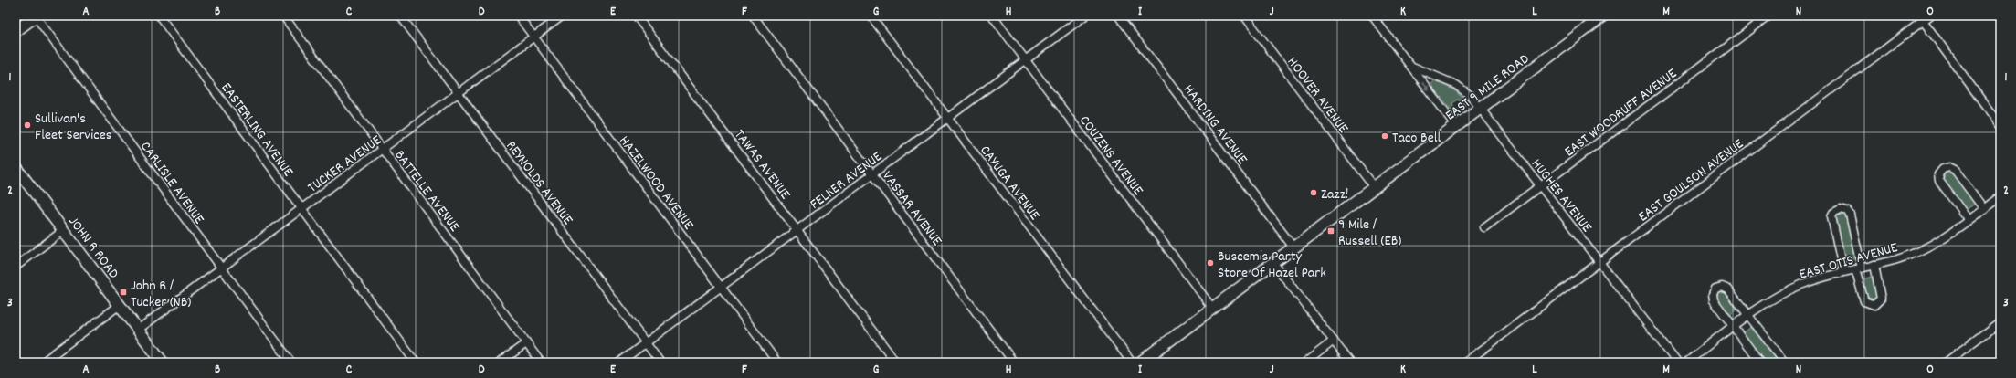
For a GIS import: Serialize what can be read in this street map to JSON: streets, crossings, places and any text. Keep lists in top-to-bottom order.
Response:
{
  "streets": {
    "main road": ["EAST 9 MILE ROAD", "JOHN R ROAD"],
    "street": [
      "HOOVER AVENUE",
      "EAST WOODRUFF AVENUE",
      "HARDING AVENUE",
      "EASTERLING AVENUE",
      "COUZENS AVENUE",
      "TUCKER AVENUE",
      "TAWAS AVENUE",
      "FELKER AVENUE",
      "EAST GOULSON AVENUE",
      "CARLISLE AVENUE",
      "REYNOLDS AVENUE",
      "HAZELWOOD AVENUE",
      "CAYUGA AVENUE",
      "BATTELLE AVENUE",
      "HUGHES AVENUE",
      "VASSAR AVENUE",
      "EAST OTIS AVENUE"
    ]
  },
  "crossings": [
    ["EAST 9 MILE ROAD", "HOOVER AVENUE"],
    ["EAST 9 MILE ROAD", "HARDING AVENUE"],
    ["EAST 9 MILE ROAD", "COUZENS AVENUE"],
    ["EAST 9 MILE ROAD", "HUGHES AVENUE"],
    ["EAST WOODRUFF AVENUE", "HUGHES AVENUE"],
    ["EASTERLING AVENUE", "TUCKER AVENUE"],
    ["COUZENS AVENUE", "FELKER AVENUE"],
    ["TUCKER AVENUE", "CARLISLE AVENUE"],
    ["TUCKER AVENUE", "REYNOLDS AVENUE"],
    ["TUCKER AVENUE", "HAZELWOOD AVENUE"],
    ["TUCKER AVENUE", "BATTELLE AVENUE"],
    ["TUCKER AVENUE", "JOHN R ROAD"],
    ["TAWAS AVENUE", "FELKER AVENUE"],
    ["FELKER AVENUE", "REYNOLDS AVENUE"],
    ["FELKER AVENUE", "HAZELWOOD AVENUE"],
    ["FELKER AVENUE", "CAYUGA AVENUE"],
    ["FELKER AVENUE", "VASSAR AVENUE"],
    ["EAST GOULSON AVENUE", "HUGHES AVENUE"]
  ],
  "places": {
    "other": [
      "Sullivan's Fleet Services",
      "Taco Bell",
      "Zazz!",
      "Buscemis Party Store Of Hazel Park"
    ],
    "transit": ["9 Mile / Russell (EB)", "John R / Tucker (NB)"]
  },
  "grid": {
    "columns": [
      "A",
      "B",
      "C",
      "D",
      "E",
      "F",
      "G",
      "H",
      "I",
      "J",
      "K",
      "L",
      "M",
      "N",
      "O"
    ],
    "rows": ["1", "2", "3"]
  }
}
